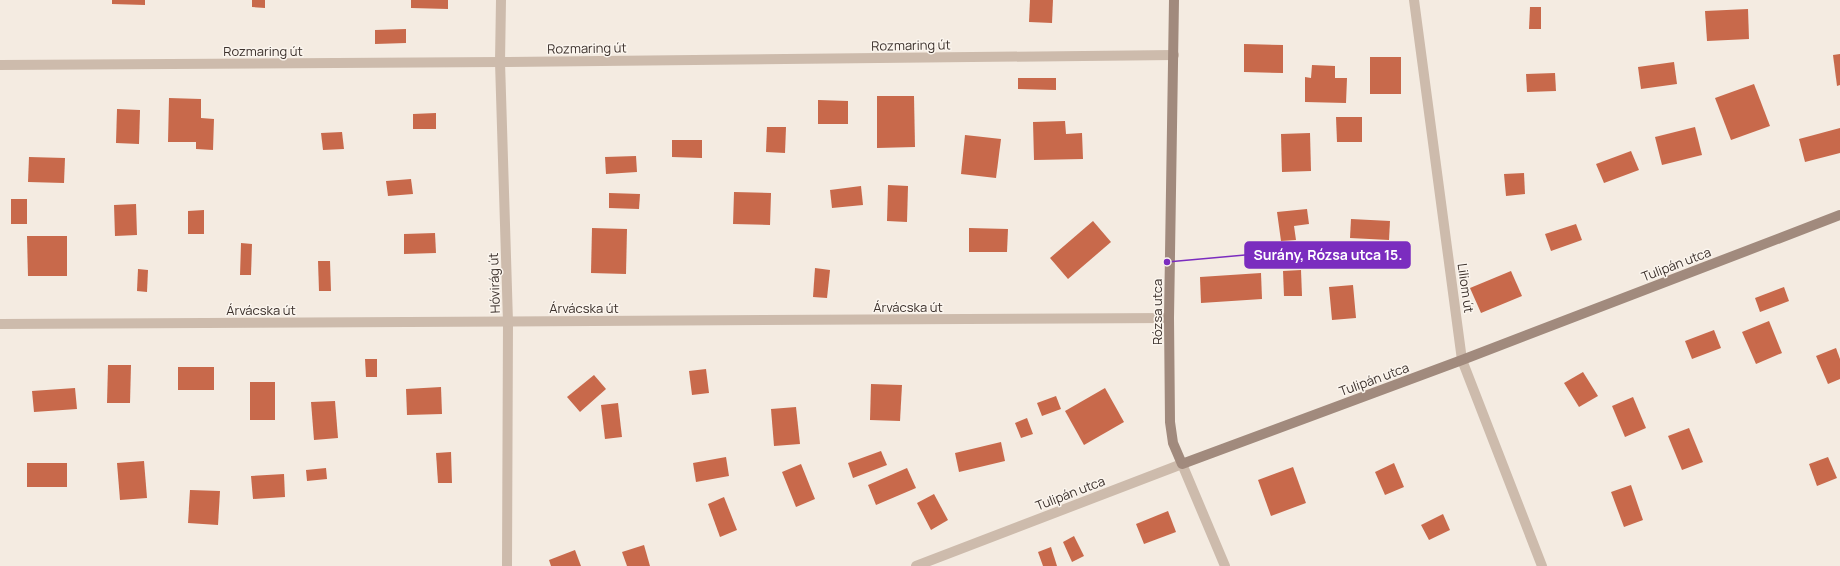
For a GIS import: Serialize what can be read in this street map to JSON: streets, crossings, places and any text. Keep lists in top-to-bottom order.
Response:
{
  "streets": {
    "street": [
      "Rozmaring út",
      "Tulipán utca",
      "Hóvirág út",
      "Liliom út",
      "Árvácska út",
      "Rózsa utca"
    ]
  },
  "crossings": [
    ["Rozmaring út", "Hóvirág út"],
    ["Rozmaring út", "Rózsa utca"],
    ["Tulipán utca", "Liliom út"],
    ["Tulipán utca", "Rózsa utca"],
    ["Hóvirág út", "Árvácska út"],
    ["Árvácska út", "Rózsa utca"]
  ],
  "places": ["Surány, Rózsa utca 15."]
}
